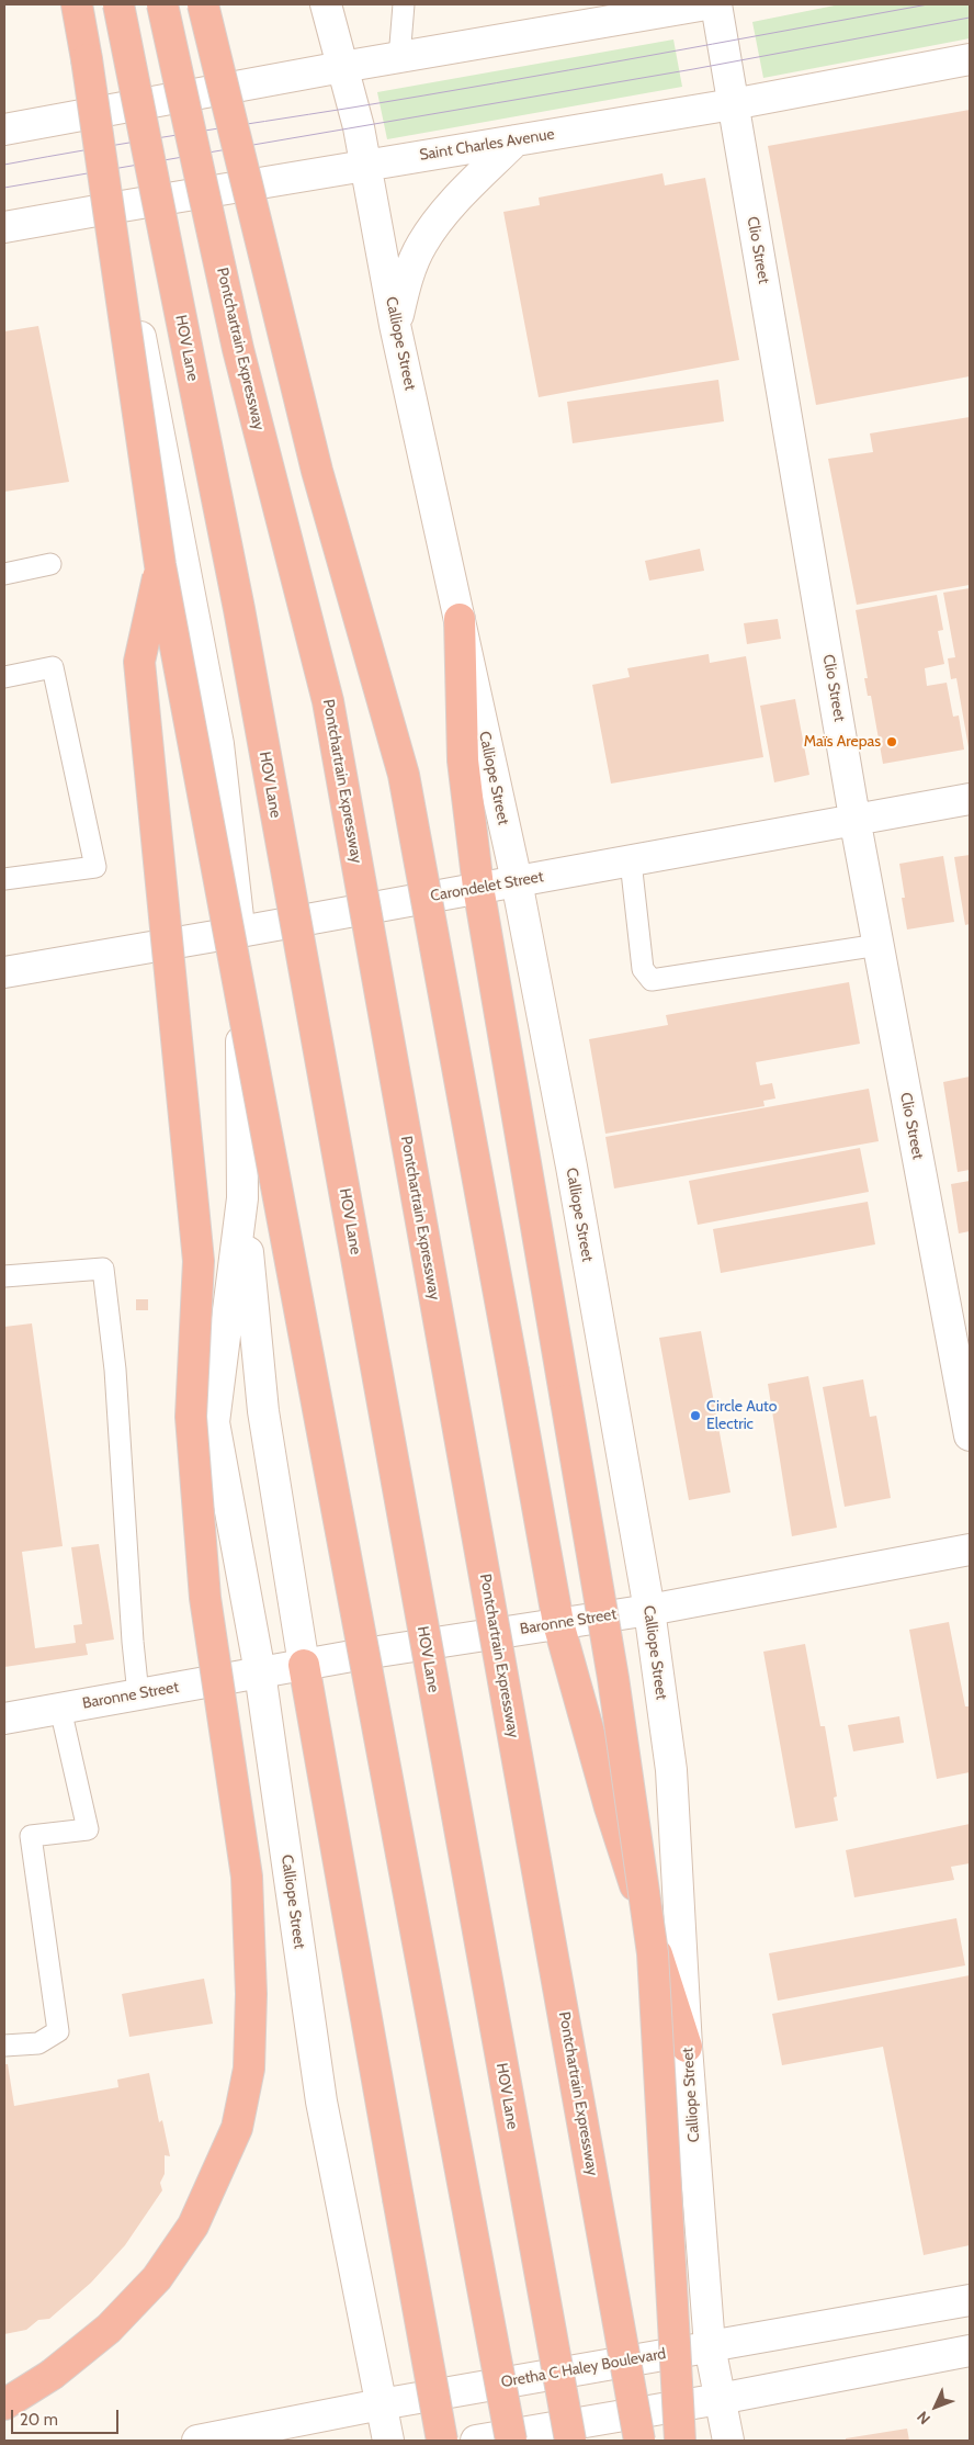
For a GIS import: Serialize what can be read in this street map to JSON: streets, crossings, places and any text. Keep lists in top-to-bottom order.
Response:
{
  "streets": {
    "highway": ["HOV Lane", "Pontchartrain Expressway"],
    "street": [
      "Saint Charles Avenue",
      "Clio Street",
      "Calliope Street",
      "Carondelet Street",
      "Baronne Street",
      "Oretha C Haley Boulevard"
    ]
  },
  "crossings": [
    ["Saint Charles Avenue", "Clio Street"],
    ["Saint Charles Avenue", "Calliope Street"],
    ["Clio Street", "Carondelet Street"],
    ["Calliope Street", "Carondelet Street"],
    ["Calliope Street", "Baronne Street"],
    ["Calliope Street", "Oretha C Haley Boulevard"]
  ],
  "places": ["Maïs Arepas", "Circle Auto Electric"],
  "scale_bar": "20 m",
  "north": "bottom left"
}
